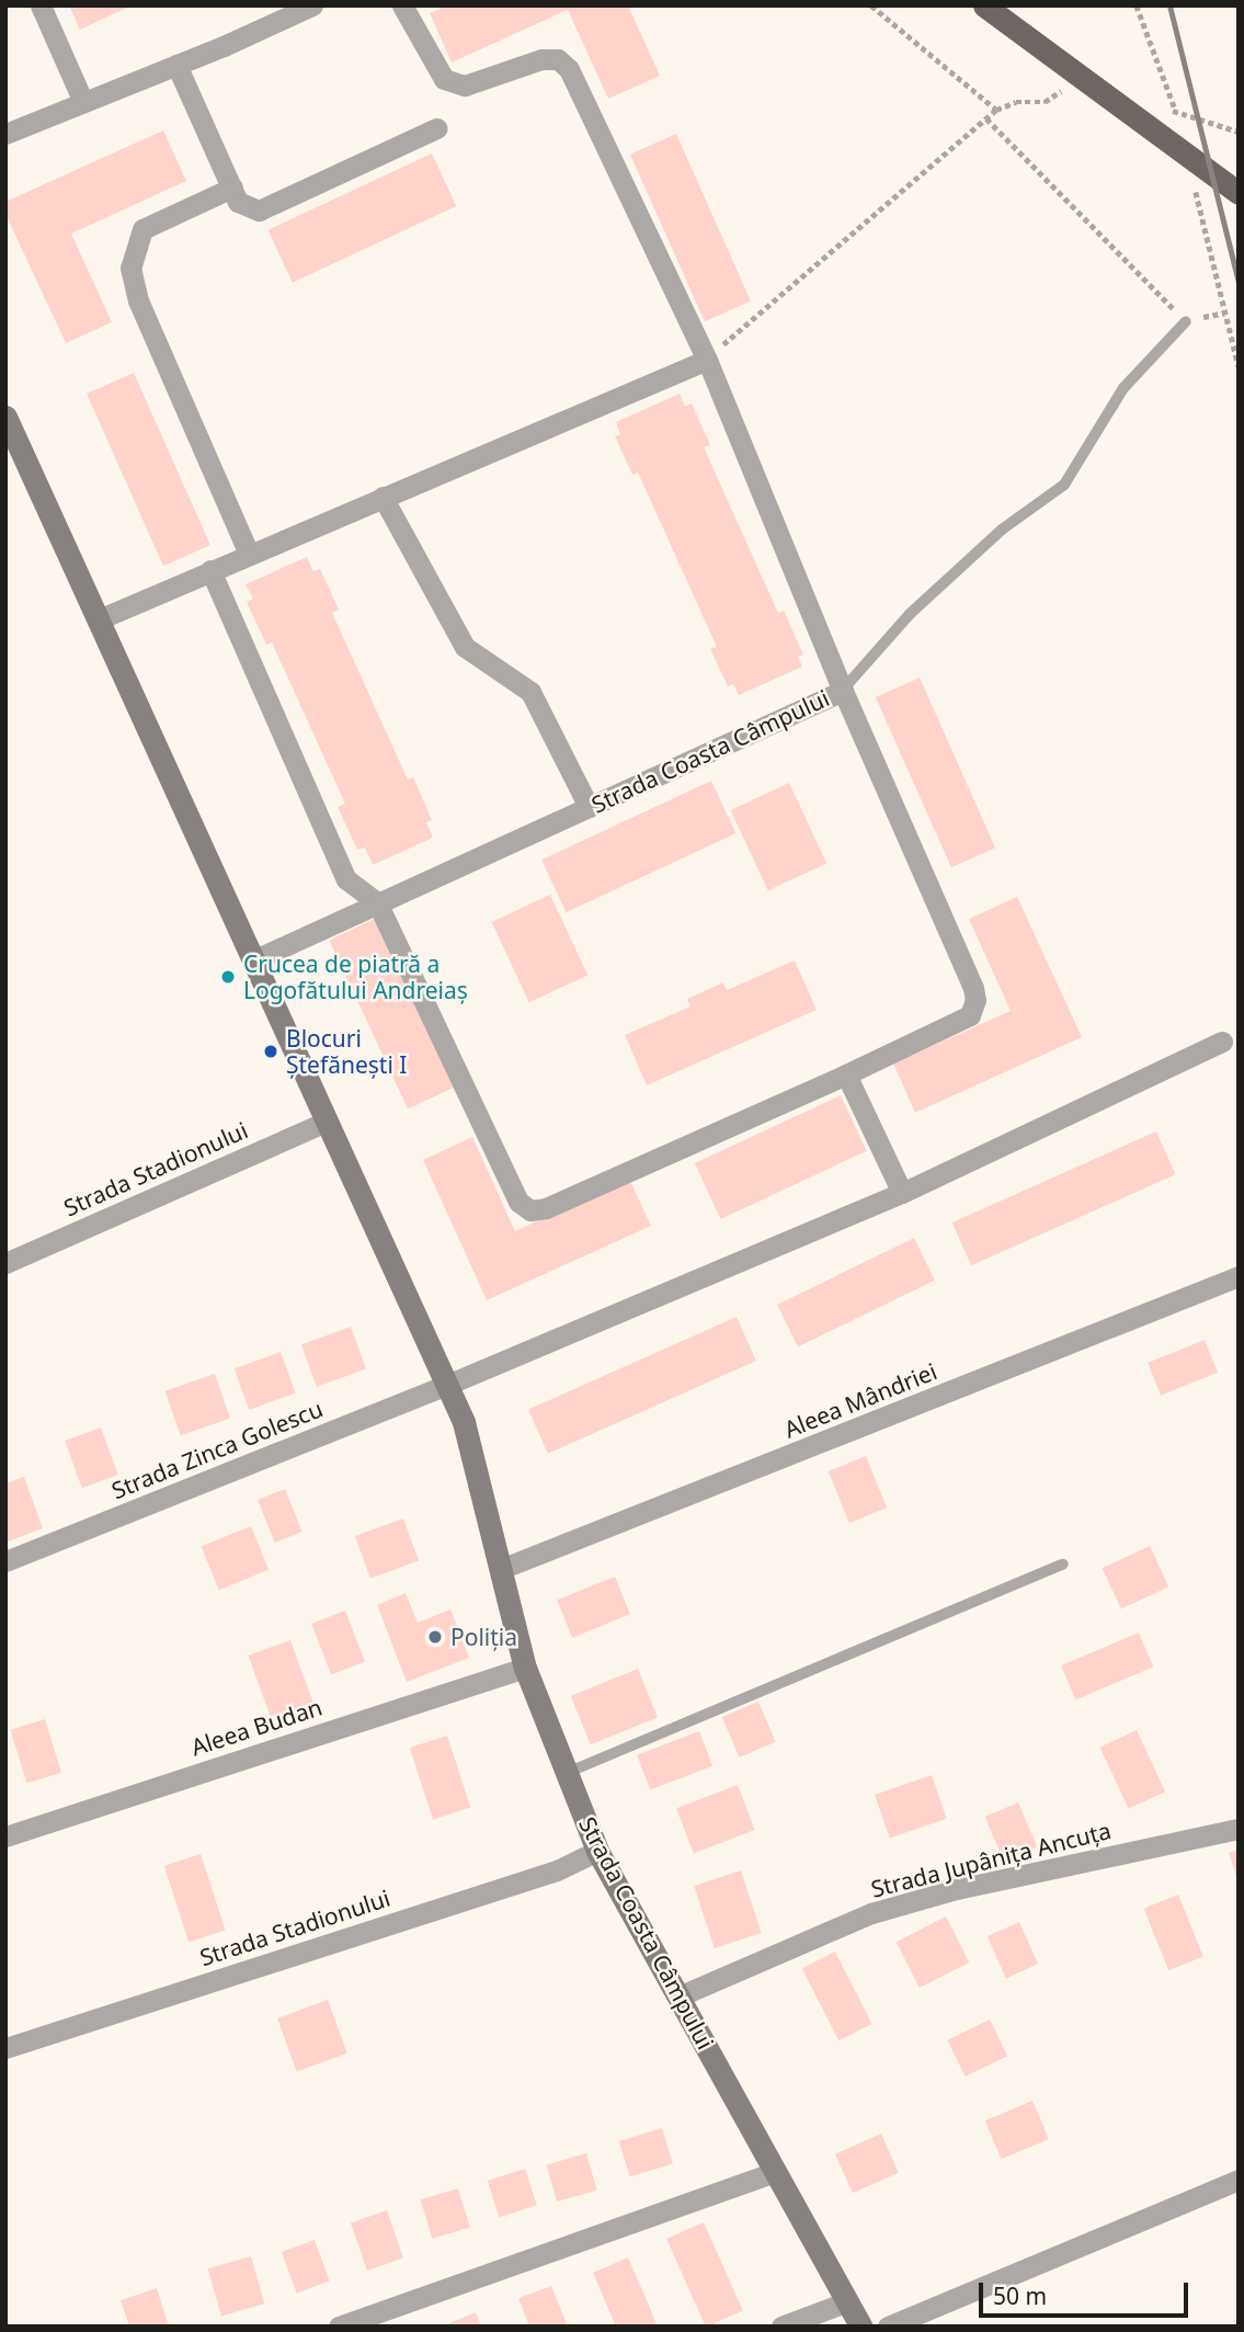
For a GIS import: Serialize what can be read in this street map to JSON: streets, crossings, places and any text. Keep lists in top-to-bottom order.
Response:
{
  "streets": {
    "street": [
      "Strada Coasta Câmpului",
      "Strada Stadionului",
      "Aleea Mândriei",
      "Strada Zinca Golescu",
      "Aleea Budan",
      "Strada Jupânița Ancuța"
    ]
  },
  "crossings": [
    ["Strada Coasta Câmpului", "Strada Stadionului"],
    ["Strada Coasta Câmpului", "Aleea Mândriei"],
    ["Strada Coasta Câmpului", "Strada Zinca Golescu"],
    ["Strada Coasta Câmpului", "Aleea Budan"],
    ["Strada Coasta Câmpului", "Strada Jupânița Ancuța"]
  ],
  "places": ["Crucea de piatră a Logofătului Andreiaș", "Blocuri Ștefănești I", "Poliția"],
  "scale_bar": "50 m"
}
